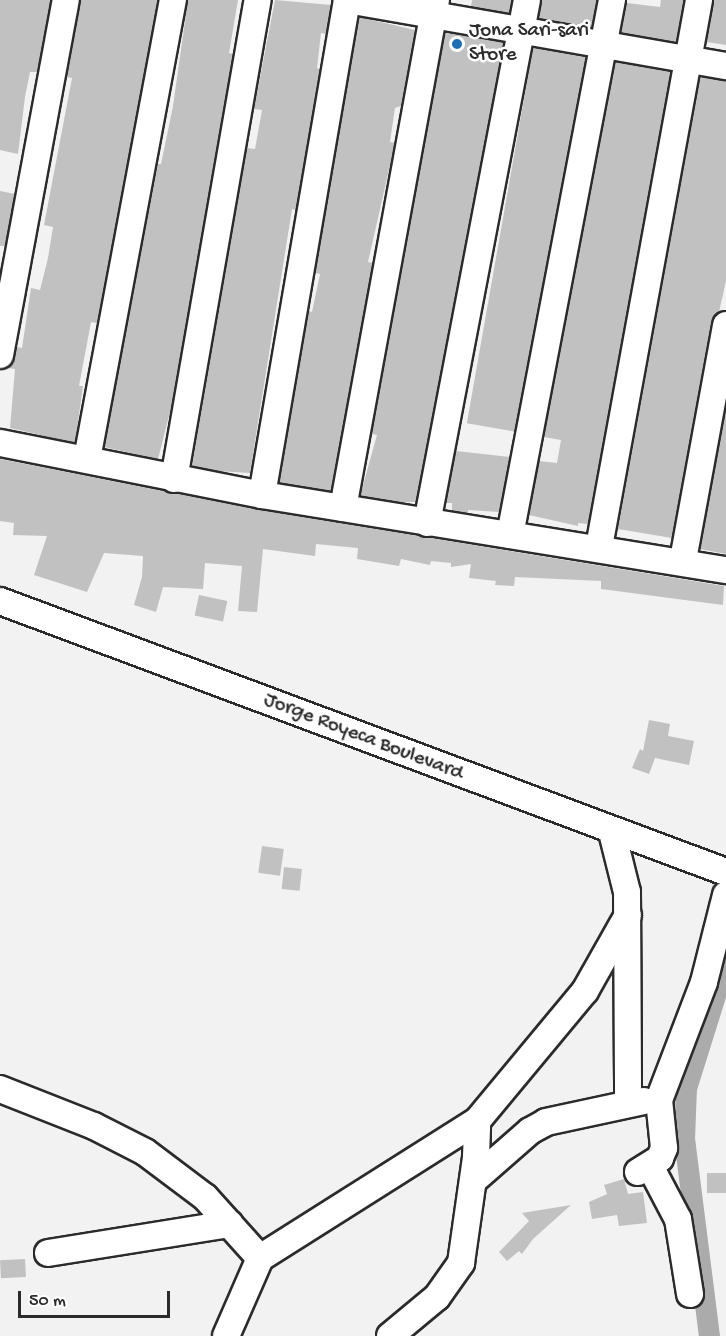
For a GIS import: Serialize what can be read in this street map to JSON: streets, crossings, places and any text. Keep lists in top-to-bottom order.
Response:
{
  "streets": {
    "street": ["Jorge Royeca Boulevard"]
  },
  "places": ["Jona Sari-sari Store"],
  "scale_bar": "50 m"
}
